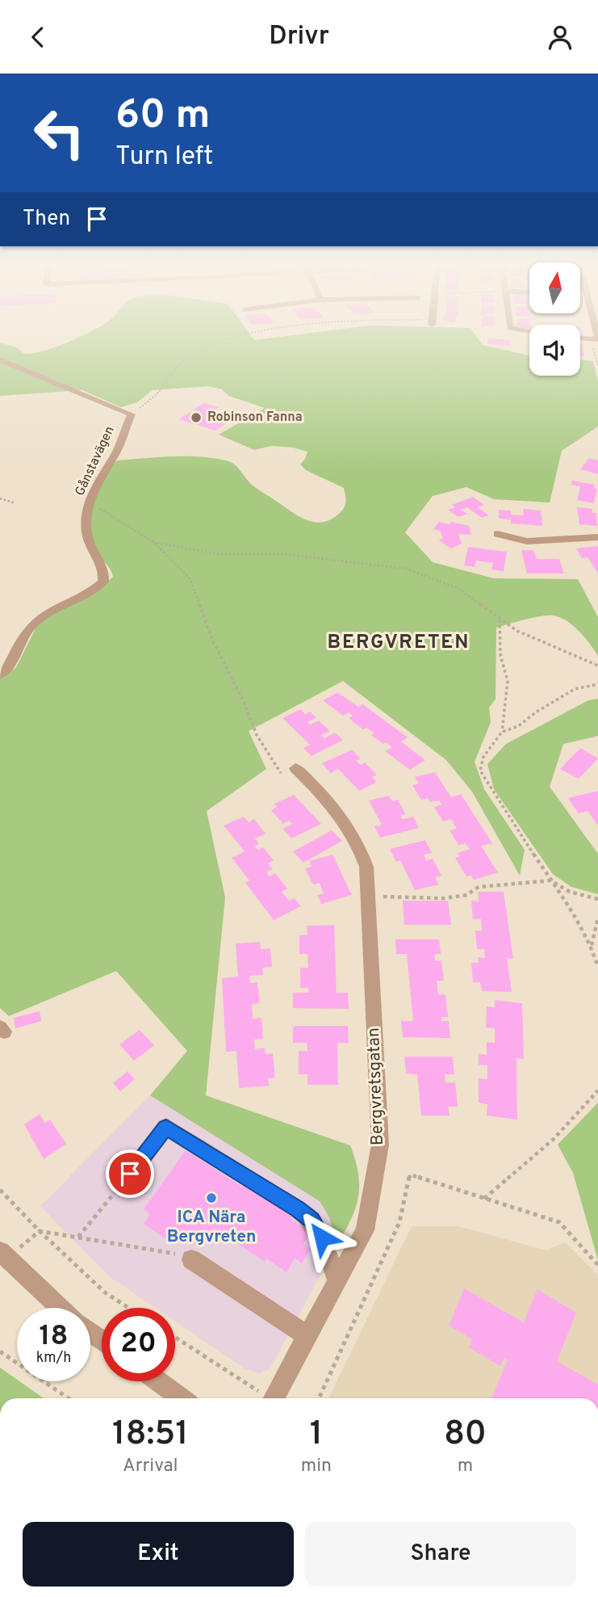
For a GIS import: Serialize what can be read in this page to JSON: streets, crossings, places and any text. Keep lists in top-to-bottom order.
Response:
{
  "streets": {
    "street": ["Gånstavägen", "Bergvretsgatan"]
  },
  "districts": ["BERGVRETEN"],
  "places": ["Robinson Fanna", "ICA Nära Bergvreten"],
  "north": "top",
  "page": {
    "header": "Drivr",
    "turn": ["60 m", "Turn left"],
    "then": "Then",
    "speed": "18 km/h",
    "limit": "20",
    "eta": [
      "18:51",
      "Arrival",
      "1",
      "min",
      "80",
      "m"
    ],
    "buttons": ["Exit", "Share"]
  }
}
